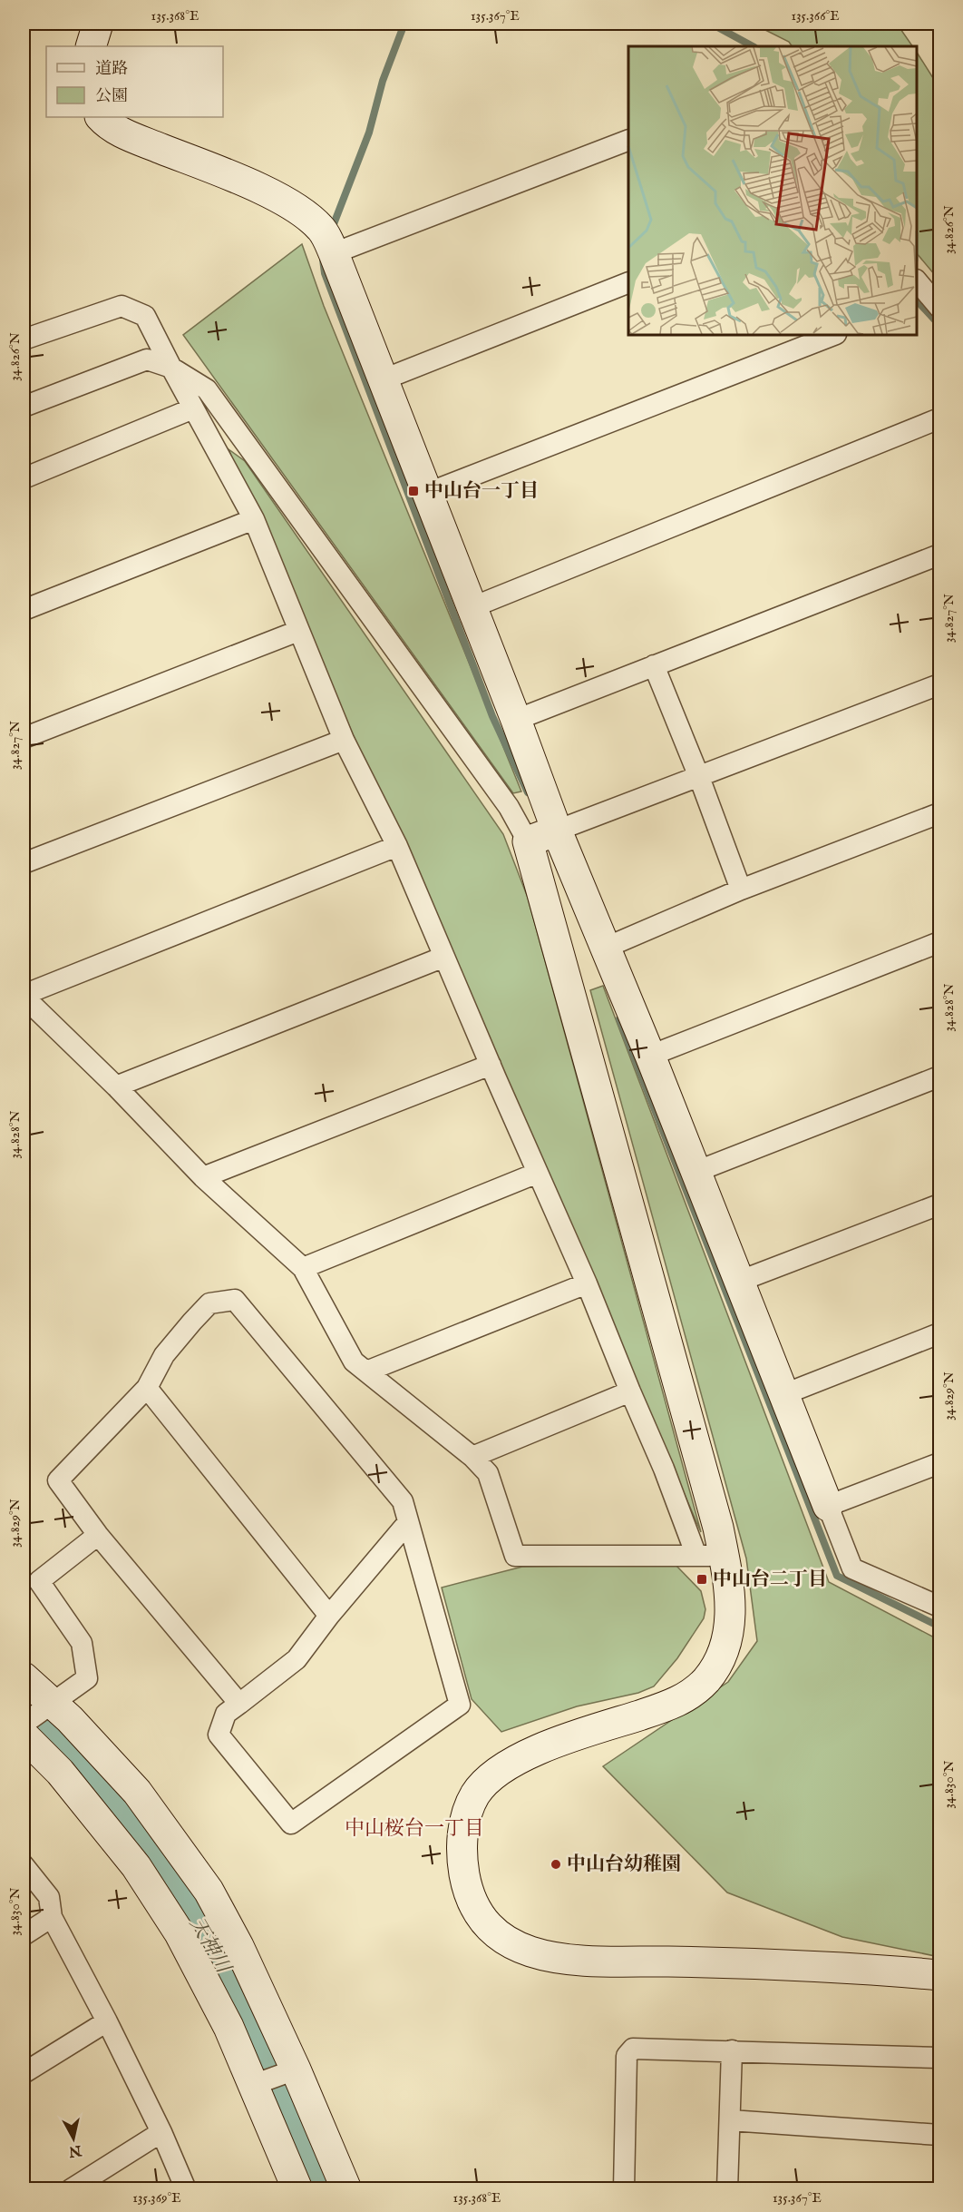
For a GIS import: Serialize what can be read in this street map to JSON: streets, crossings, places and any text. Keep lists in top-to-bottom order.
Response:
{
  "districts": ["中山桜台一丁目"],
  "water": ["天神川"],
  "places": {
    "transit": ["中山台一丁目", "中山台二丁目"],
    "other": ["中山台幼稚園"]
  },
  "legend": ["道路", "公園"],
  "north": "bottom",
  "coordinates": [
    "135.368°E",
    "135.367°E",
    "135.366°E",
    "34.826°N",
    "34.827°N",
    "34.828°N",
    "34.829°N",
    "34.830°N",
    "135.369°E"
  ]
}
